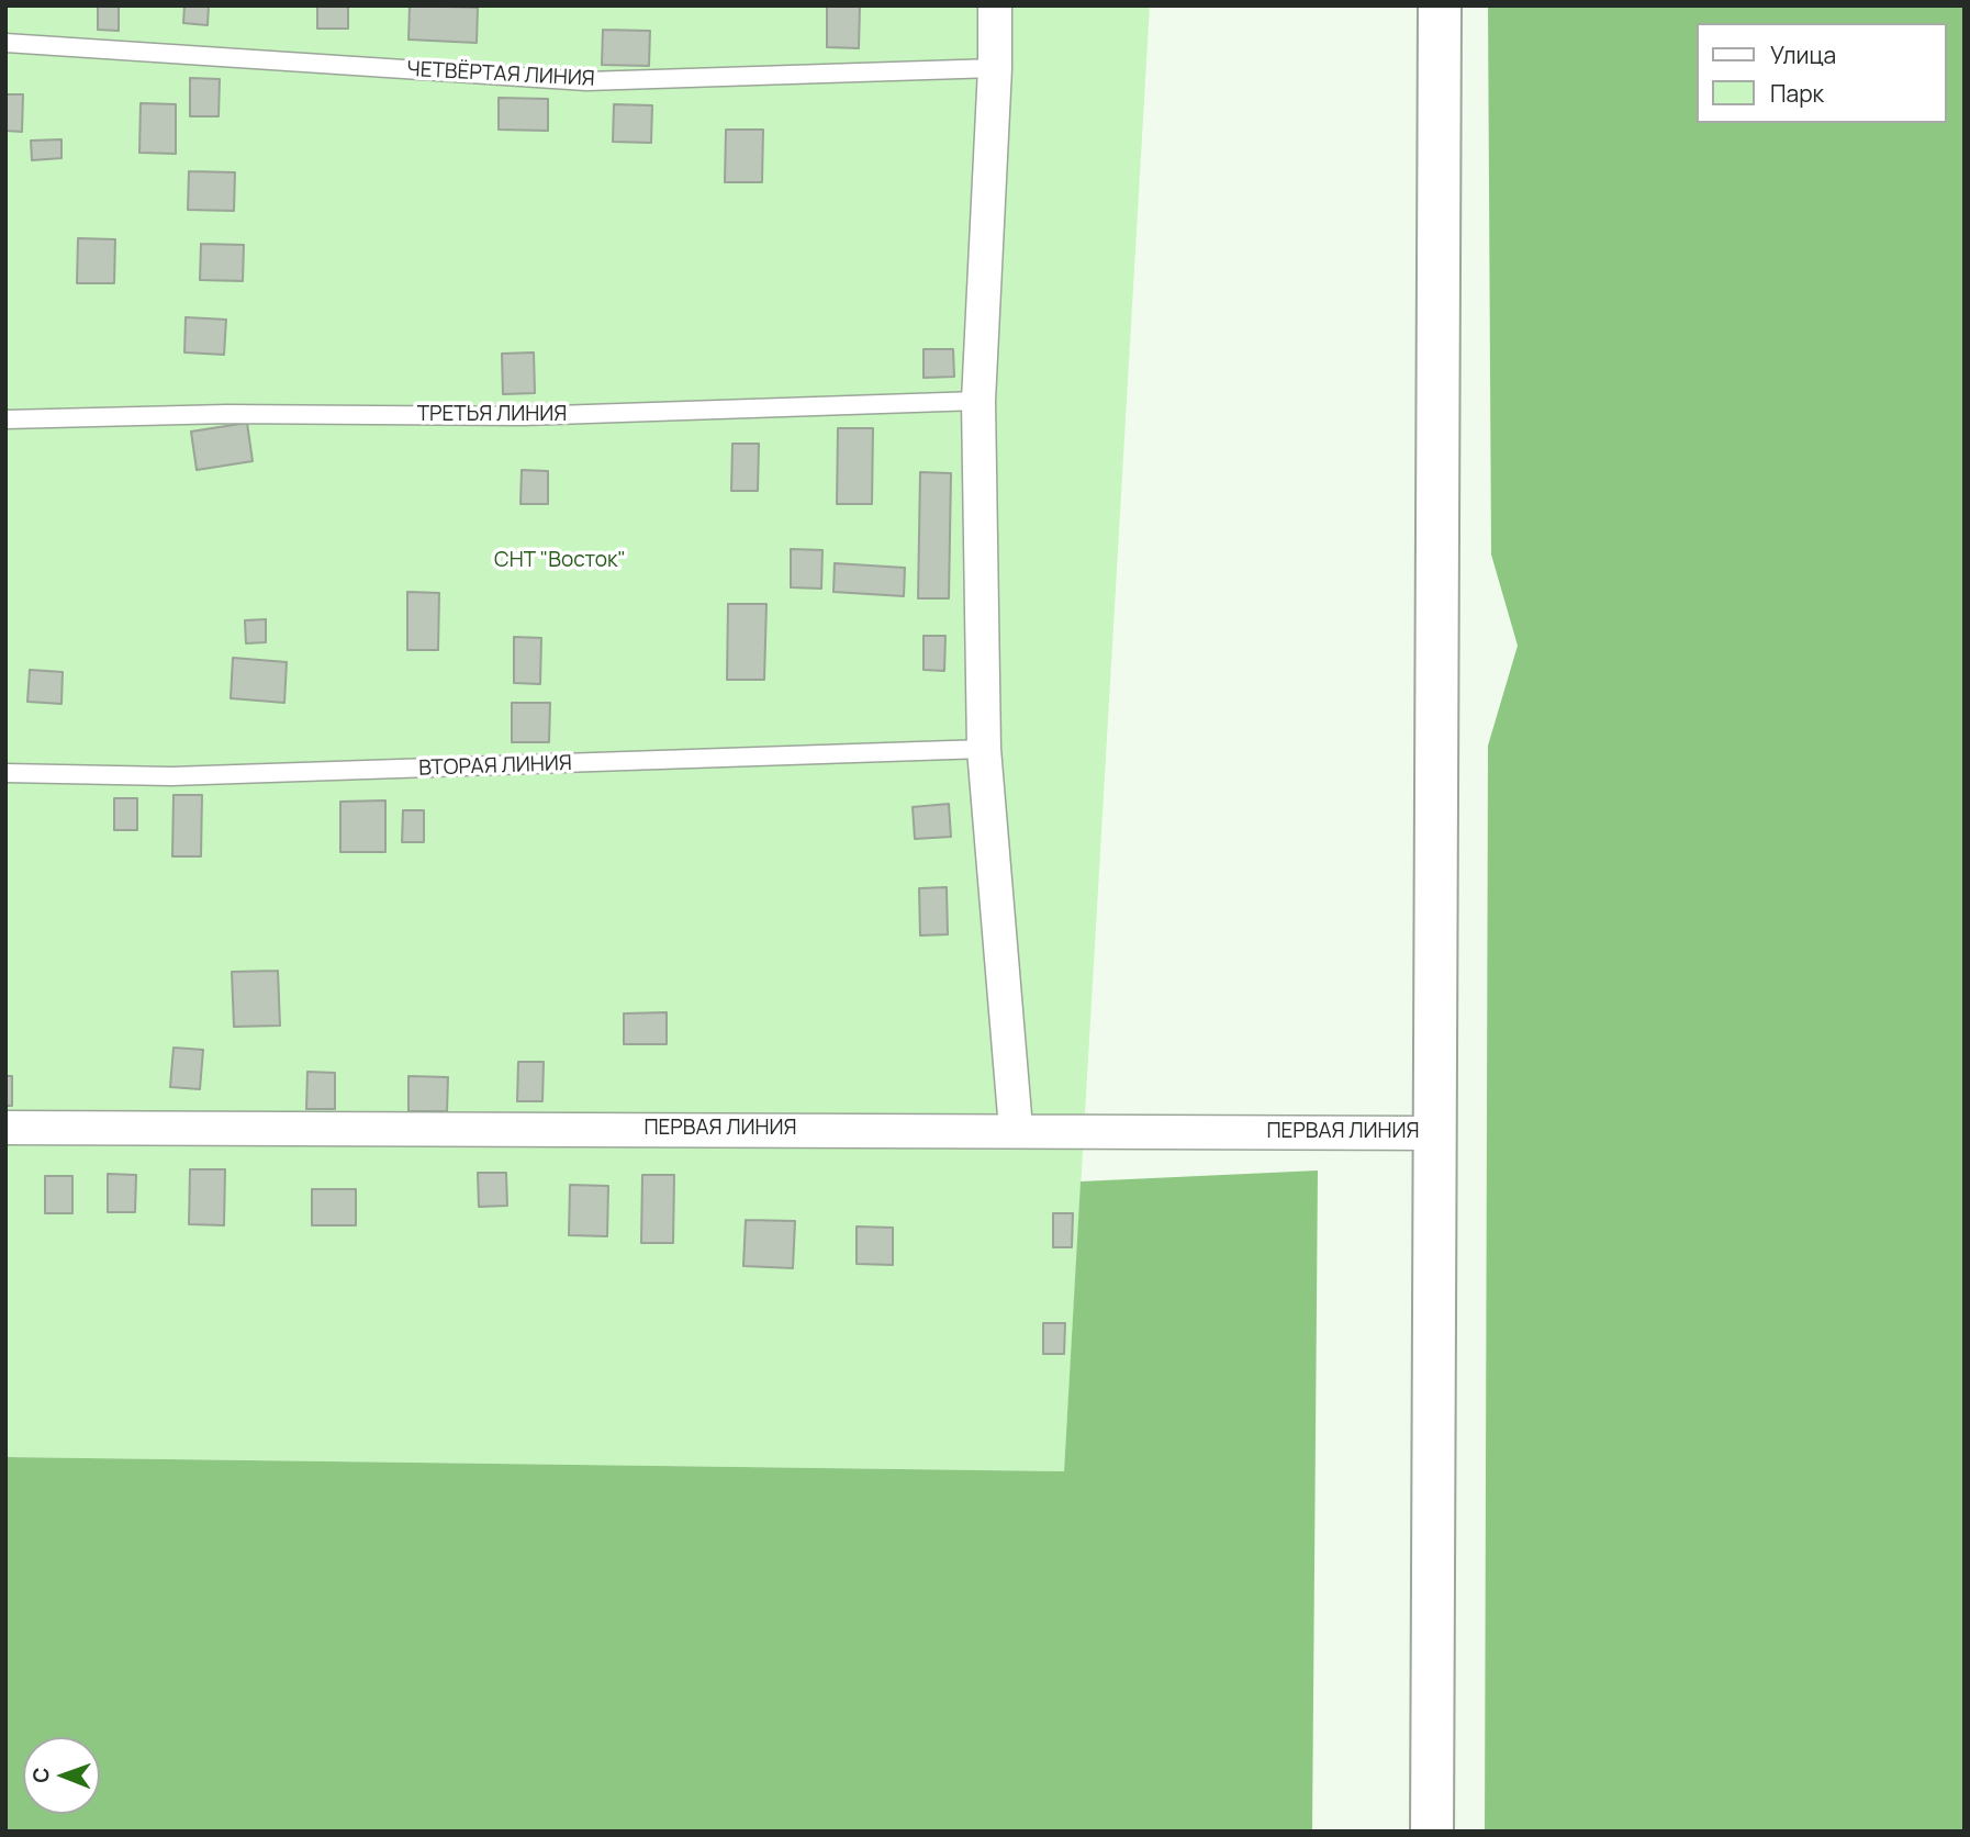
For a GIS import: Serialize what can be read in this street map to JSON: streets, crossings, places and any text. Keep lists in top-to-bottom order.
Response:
{
  "streets": {
    "street": ["ПЕРВАЯ ЛИНИЯ"],
    "lane": ["ЧЕТВЁРТАЯ ЛИНИЯ", "ТРЕТЬЯ ЛИНИЯ", "ВТОРАЯ ЛИНИЯ"]
  },
  "parks": ["СНТ \"Восток\""],
  "legend": ["Улица", "Парк"],
  "north": "left"
}
